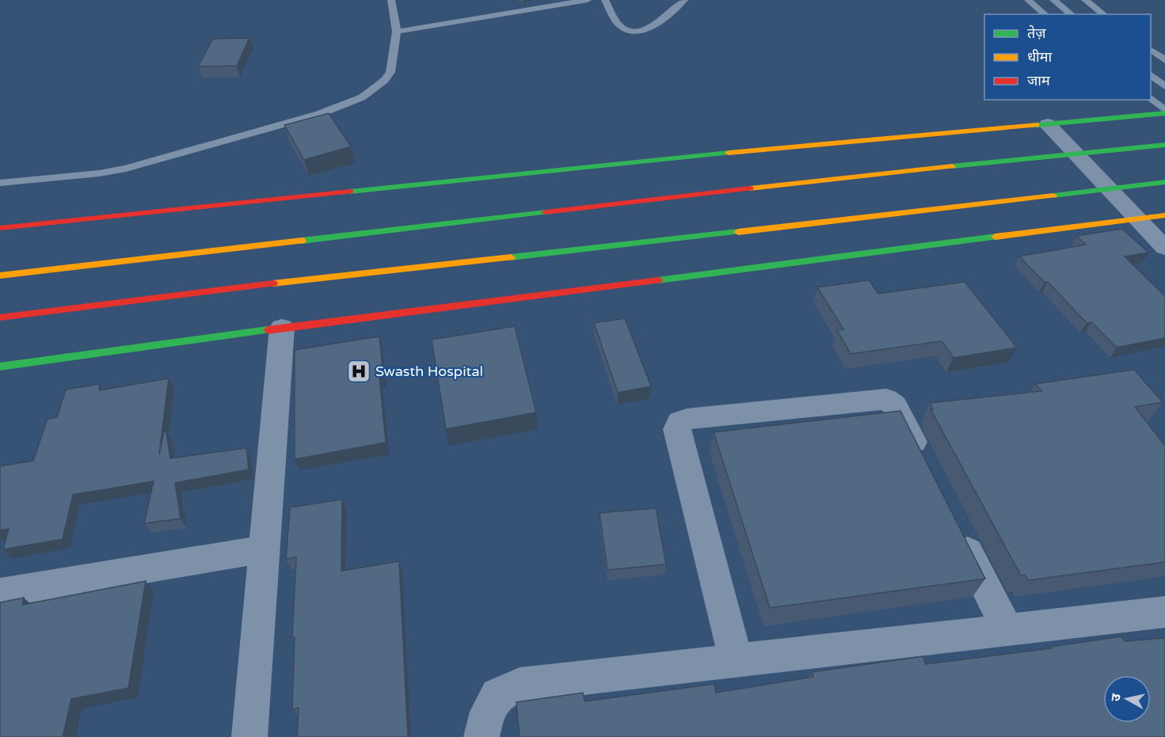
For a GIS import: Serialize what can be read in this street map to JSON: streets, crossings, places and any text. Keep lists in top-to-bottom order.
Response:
{
  "places": {
    "hospital": ["Swasth Hospital"]
  },
  "legend": ["तेज़", "धीमा", "जाम"],
  "north": "left"
}
